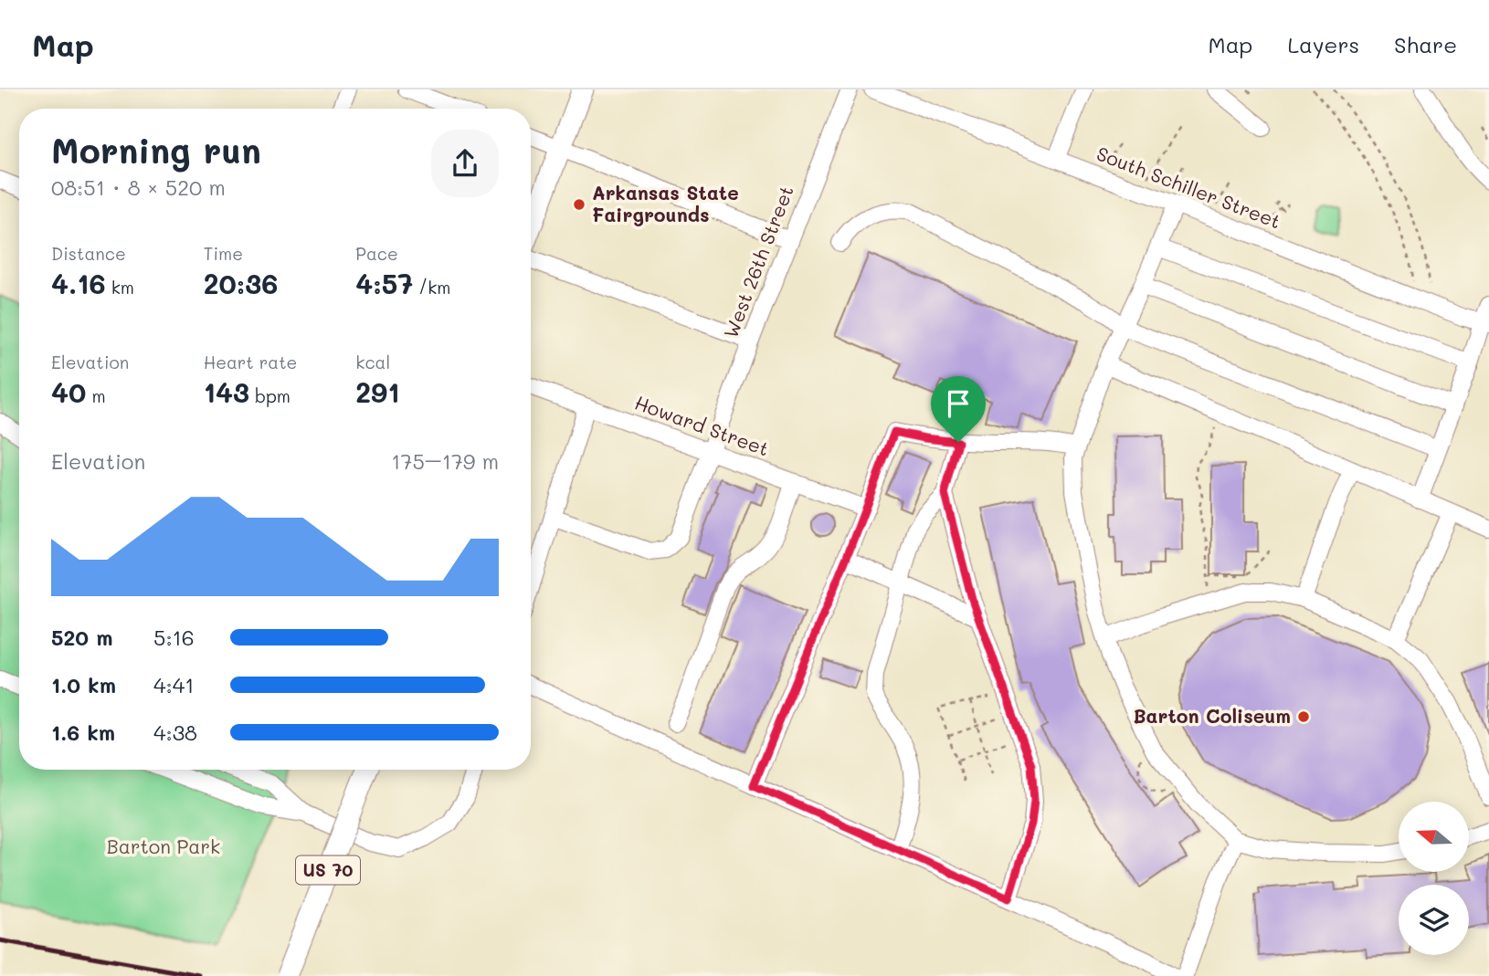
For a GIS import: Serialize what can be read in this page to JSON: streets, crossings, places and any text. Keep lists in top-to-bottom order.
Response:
{
  "streets": {
    "main road": ["US 70"],
    "street": ["South Schiller Street", "West 26th Street", "Howard Street"]
  },
  "crossings": [
    ["West 26th Street", "Howard Street"]
  ],
  "parks": ["Barton Park"],
  "places": ["Arkansas State Fairgrounds", "Barton Coliseum"],
  "north": "left",
  "page": {
    "header": "Map",
    "nav": ["Map", "Layers", "Share"],
    "heading": ["Morning run", "08:51 · 8 × 520 m"],
    "stats": [
      ["Distance", "4.16 km"],
      ["Time", "20:36"],
      ["Pace", "4:57 /km"],
      ["Elevation", "40 m"],
      ["Heart rate", "143 bpm"],
      ["kcal", "291"]
    ],
    "chart": ["Elevation", "175–179 m"],
    "list": [
      {
        "name": "520 m",
        "note": "5:16"
      },
      {
        "name": "1.0 km",
        "note": "4:41"
      },
      {
        "name": "1.6 km",
        "note": "4:38"
      }
    ]
  }
}
